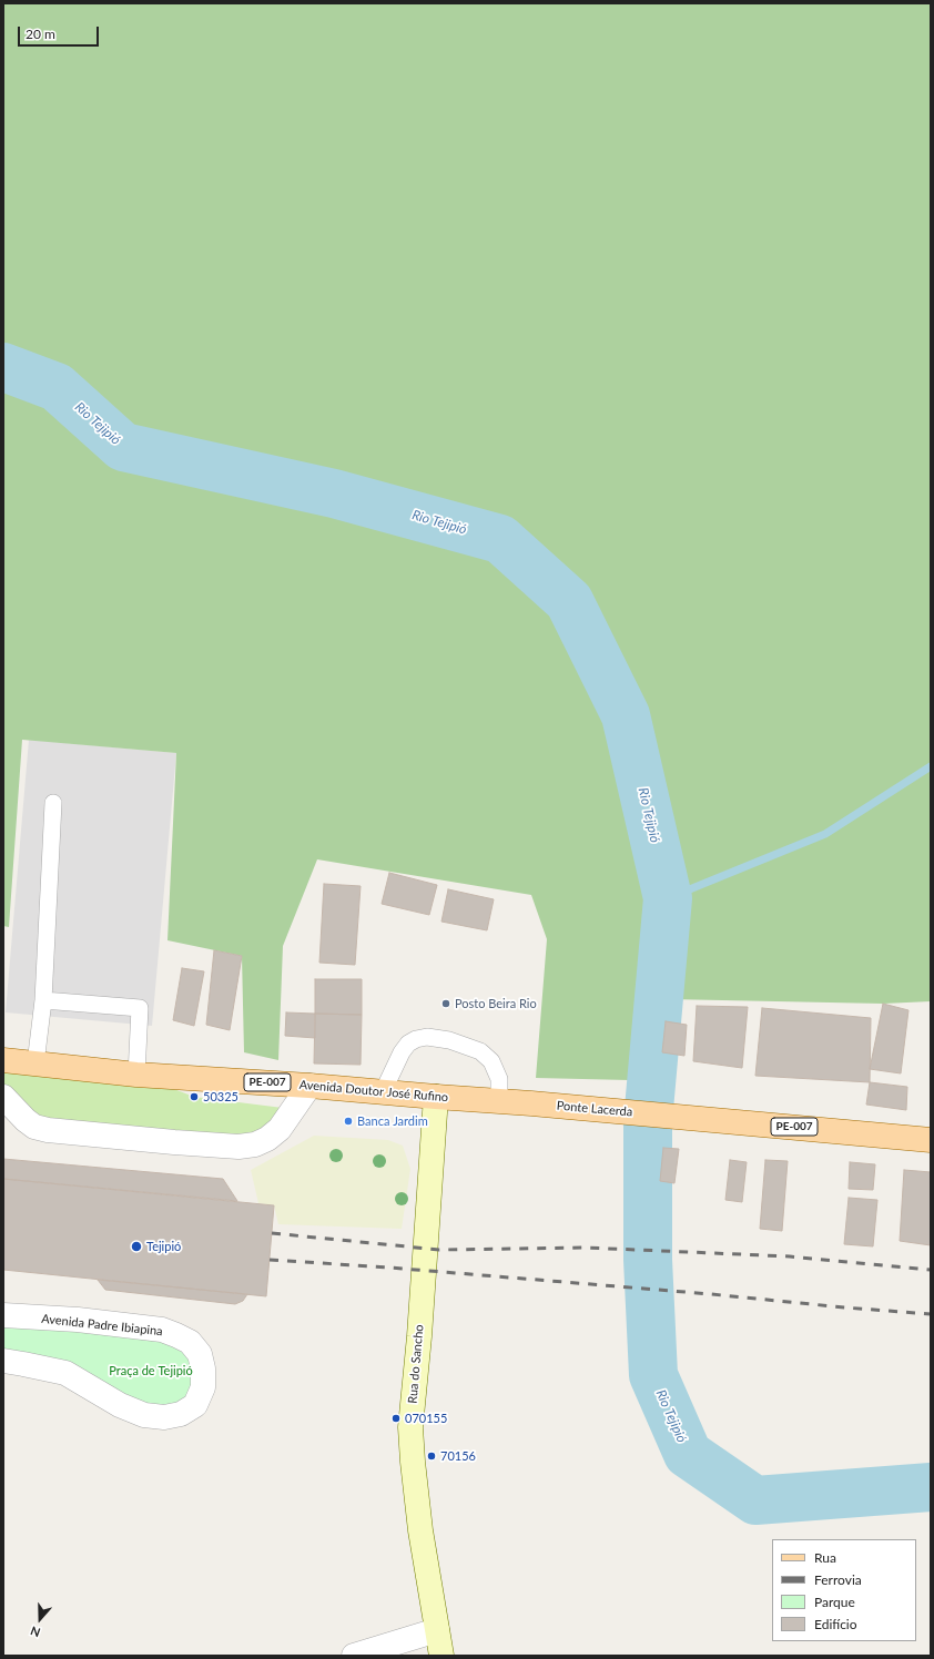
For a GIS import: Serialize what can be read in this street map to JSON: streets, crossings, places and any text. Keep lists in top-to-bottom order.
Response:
{
  "streets": {
    "main road": ["PE-007", "Avenida Doutor José Rufino", "Ponte Lacerda"],
    "street": ["Avenida Padre Ibiapina", "Rua do Sancho"]
  },
  "crossings": [
    ["Avenida Doutor José Rufino", "Ponte Lacerda"],
    ["Avenida Doutor José Rufino", "Rua do Sancho"]
  ],
  "water": ["Rio Tejipió"],
  "parks": ["Praça de Tejipió"],
  "places": [
    "Posto Beira Rio",
    "50325",
    "Banca Jardim",
    "Tejipió",
    "070155",
    "70156"
  ],
  "legend": [
    "Rua",
    "Ferrovia",
    "Parque",
    "Edifício"
  ],
  "scale_bar": "20 m",
  "north": "bottom"
}
